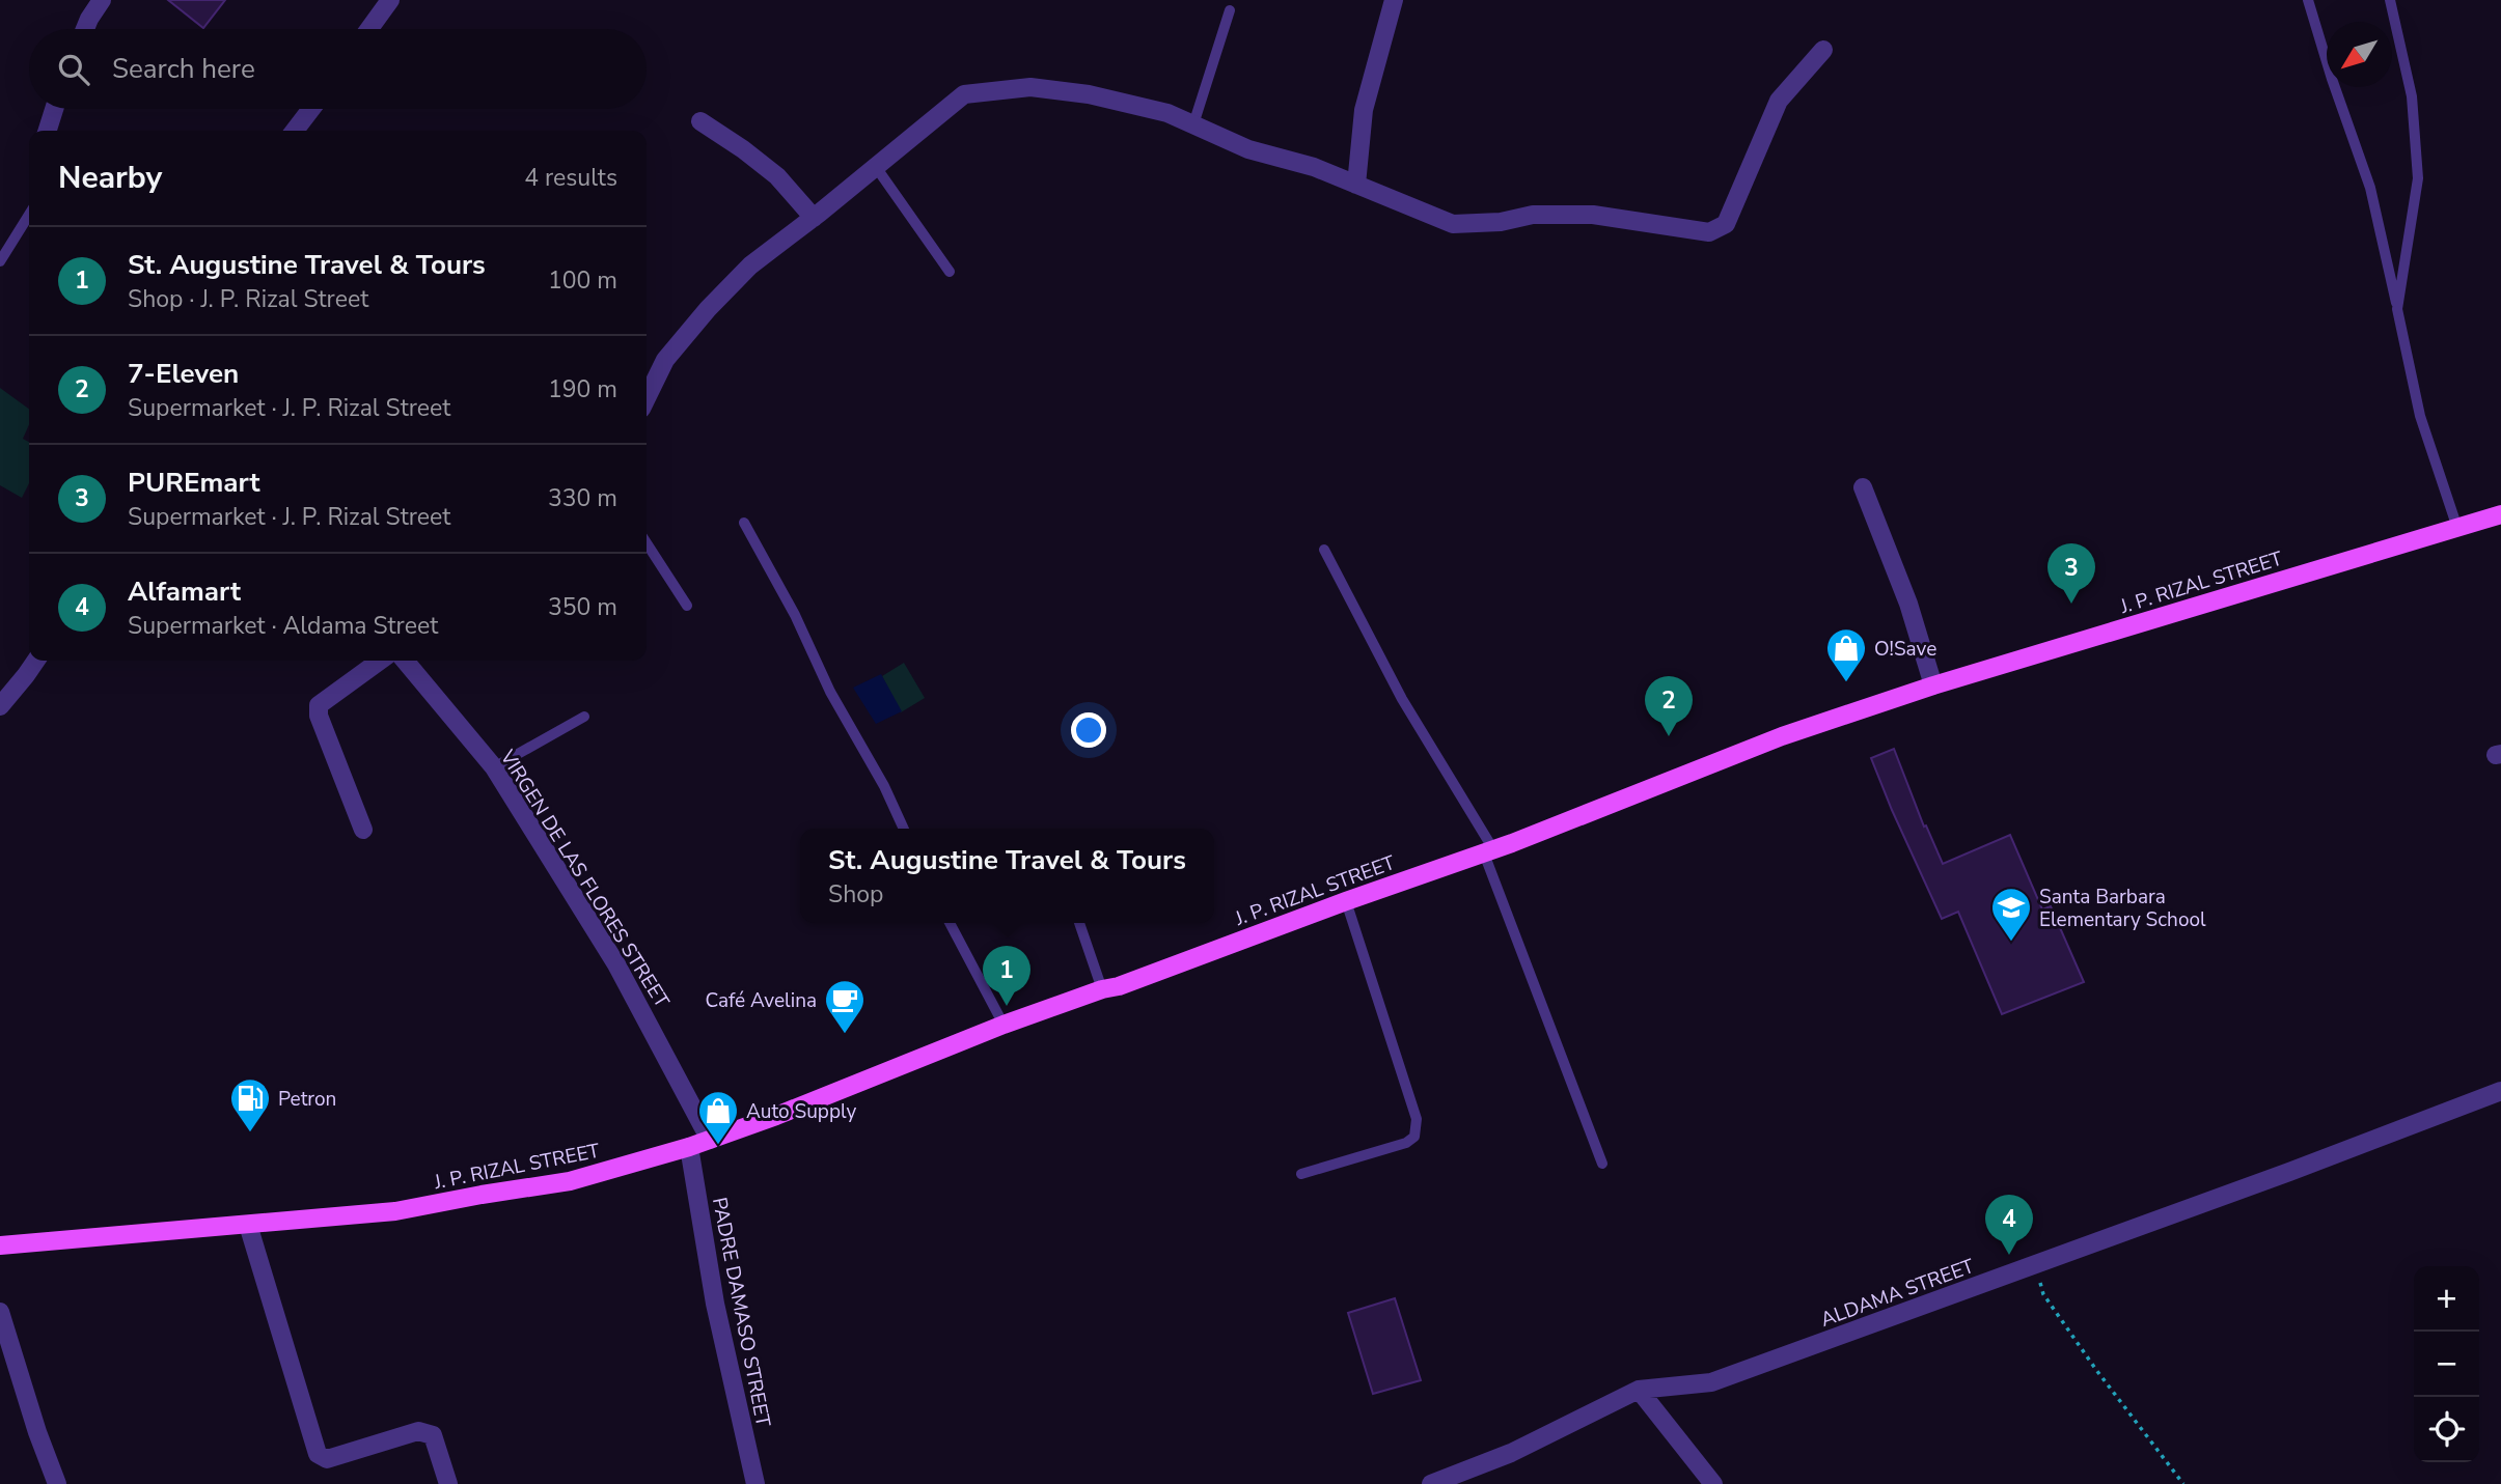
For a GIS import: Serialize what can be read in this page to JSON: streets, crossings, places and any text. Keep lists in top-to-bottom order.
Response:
{
  "streets": {
    "main road": ["J. P. RIZAL STREET"],
    "street": ["VIRGEN DE LAS FLORES STREET", "ALDAMA STREET", "PADRE DAMASO STREET"]
  },
  "crossings": [
    ["J. P. RIZAL STREET", "VIRGEN DE LAS FLORES STREET"],
    ["J. P. RIZAL STREET", "PADRE DAMASO STREET"]
  ],
  "places": {
    "shop": ["O!Save", "Auto Supply"],
    "school or university": ["Santa Barbara Elementary School"],
    "cafe": ["Café Avelina"],
    "fuel station": ["Petron"]
  },
  "north": "bottom left",
  "page": {
    "search": "Search here",
    "heading": ["Nearby", "4 results"],
    "list": [
      {
        "mark": "1",
        "name": "St. Augustine Travel & Tours",
        "note": "Shop · J. P. Rizal Street",
        "value": "100 m"
      },
      {
        "mark": "2",
        "name": "7-Eleven",
        "note": "Supermarket · J. P. Rizal Street",
        "value": "190 m"
      },
      {
        "mark": "3",
        "name": "PUREmart",
        "note": "Supermarket · J. P. Rizal Street",
        "value": "330 m"
      },
      {
        "mark": "4",
        "name": "Alfamart",
        "note": "Supermarket · Aldama Street",
        "value": "350 m"
      }
    ],
    "pins": [
      "3",
      "2",
      "1",
      "4"
    ],
    "popup": ["St. Augustine Travel & Tours", "Shop"],
    "map_buttons": ["+", "−"]
  }
}
